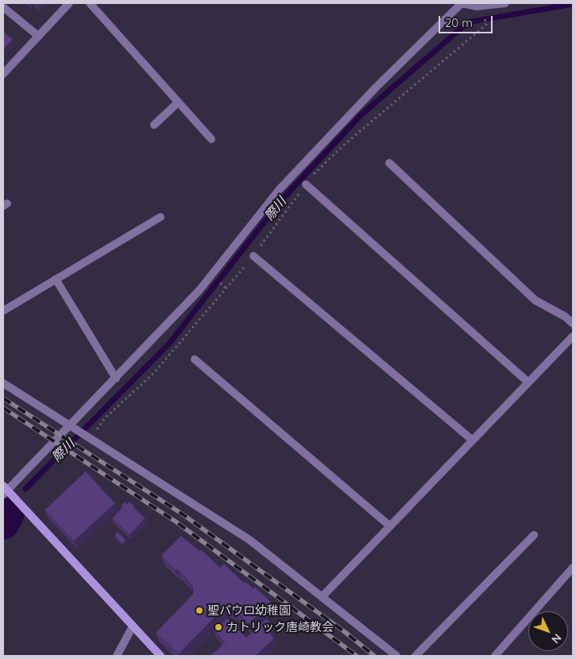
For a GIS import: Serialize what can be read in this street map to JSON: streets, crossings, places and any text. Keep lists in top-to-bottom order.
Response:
{
  "water": ["際川"],
  "places": ["聖パウロ幼稚園", "カトリック唐崎教会"],
  "scale_bar": "20 m",
  "north": "bottom right"
}
